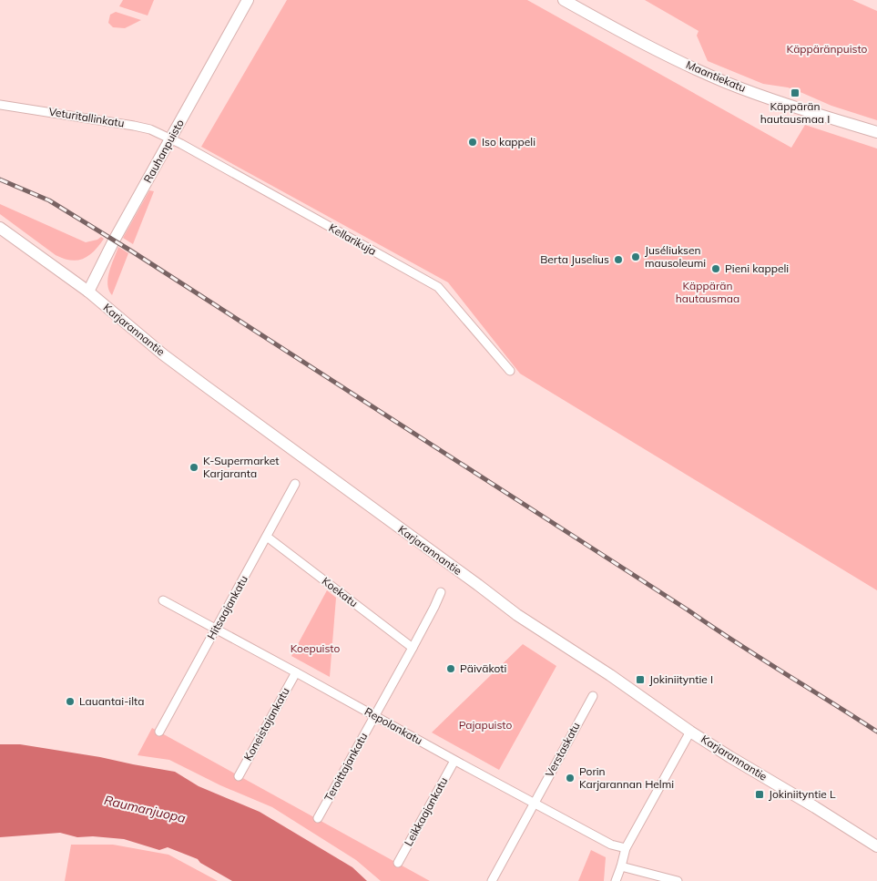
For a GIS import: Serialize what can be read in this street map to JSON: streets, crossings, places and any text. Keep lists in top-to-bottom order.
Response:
{
  "streets": {
    "main road": ["Maantiekatu", "Rauhanpuisto", "Karjarannantie"],
    "street": [
      "Veturitallinkatu",
      "Kellarikuja",
      "Koekatu",
      "Hitsaajankatu",
      "Koneistajankatu",
      "Repolankatu",
      "Verstaskatu",
      "Teroittajankatu",
      "Leikkaajankatu"
    ]
  },
  "crossings": [
    ["Veturitallinkatu", "Rauhanpuisto"],
    ["Veturitallinkatu", "Kellarikuja"],
    ["Rauhanpuisto", "Kellarikuja"],
    ["Rauhanpuisto", "Karjarannantie"],
    ["Koekatu", "Hitsaajankatu"],
    ["Hitsaajankatu", "Repolankatu"],
    ["Koneistajankatu", "Repolankatu"],
    ["Repolankatu", "Verstaskatu"],
    ["Repolankatu", "Teroittajankatu"],
    ["Repolankatu", "Leikkaajankatu"]
  ],
  "water": ["Raumanjuopa"],
  "parks": [
    "Käppäränpuisto",
    "Käppärän hautausmaa",
    "Koepuisto",
    "Pajapuisto"
  ],
  "places": {
    "transit": ["Käppärän hautausmaa I", "Jokiniityntie I", "Jokiniityntie L"],
    "other": [
      "Iso kappeli",
      "Juséliuksen mausoleumi",
      "Berta Juselius",
      "Pieni kappeli",
      "K-Supermarket Karjaranta",
      "Päiväkoti",
      "Lauantai-ilta",
      "Porin Karjarannan Helmi"
    ]
  }
}
